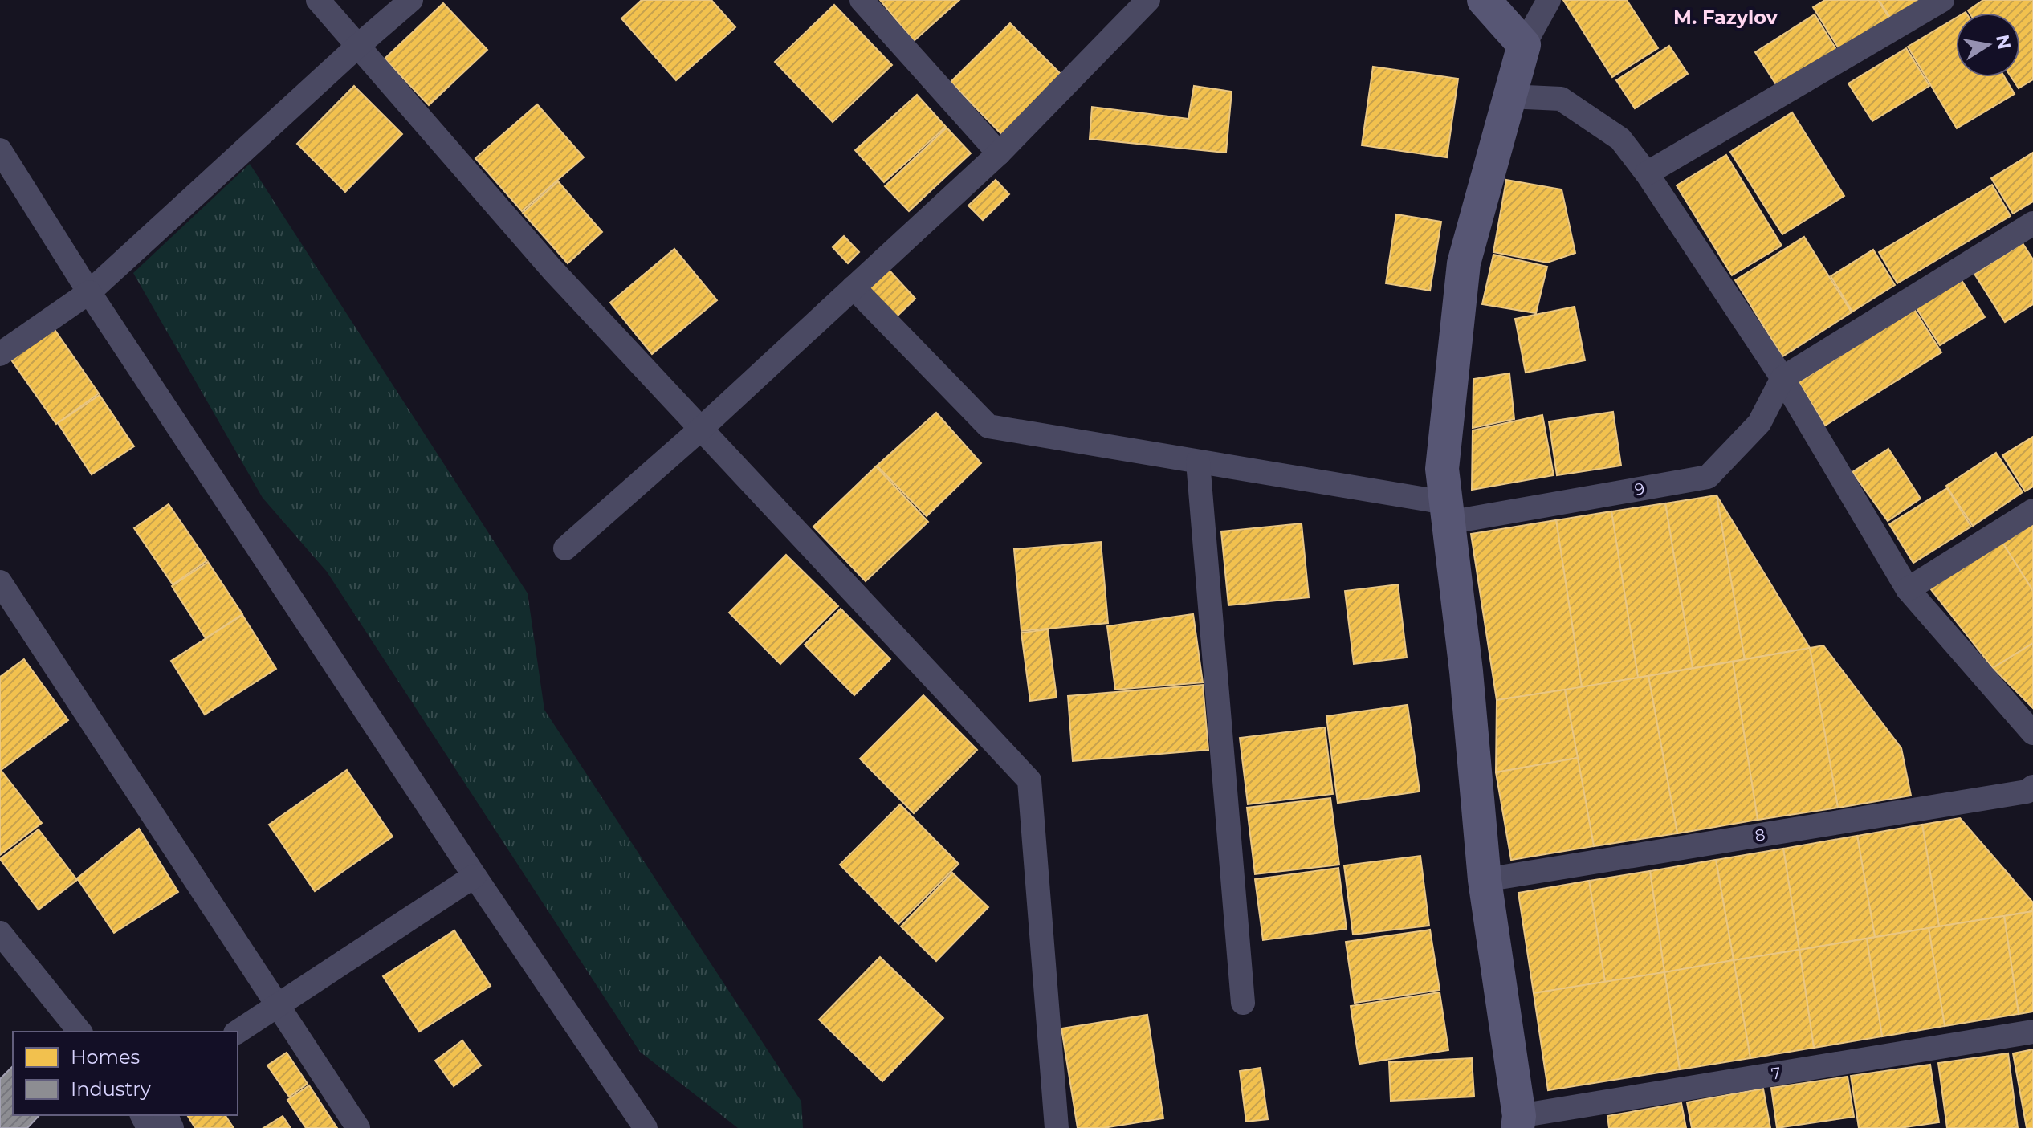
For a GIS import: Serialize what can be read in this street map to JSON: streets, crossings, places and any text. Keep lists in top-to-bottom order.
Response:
{
  "streets": {
    "street": ["9", "8", "7"]
  },
  "districts": ["M. Fazylov"],
  "legend": ["Homes", "Industry"],
  "north": "right"
}
